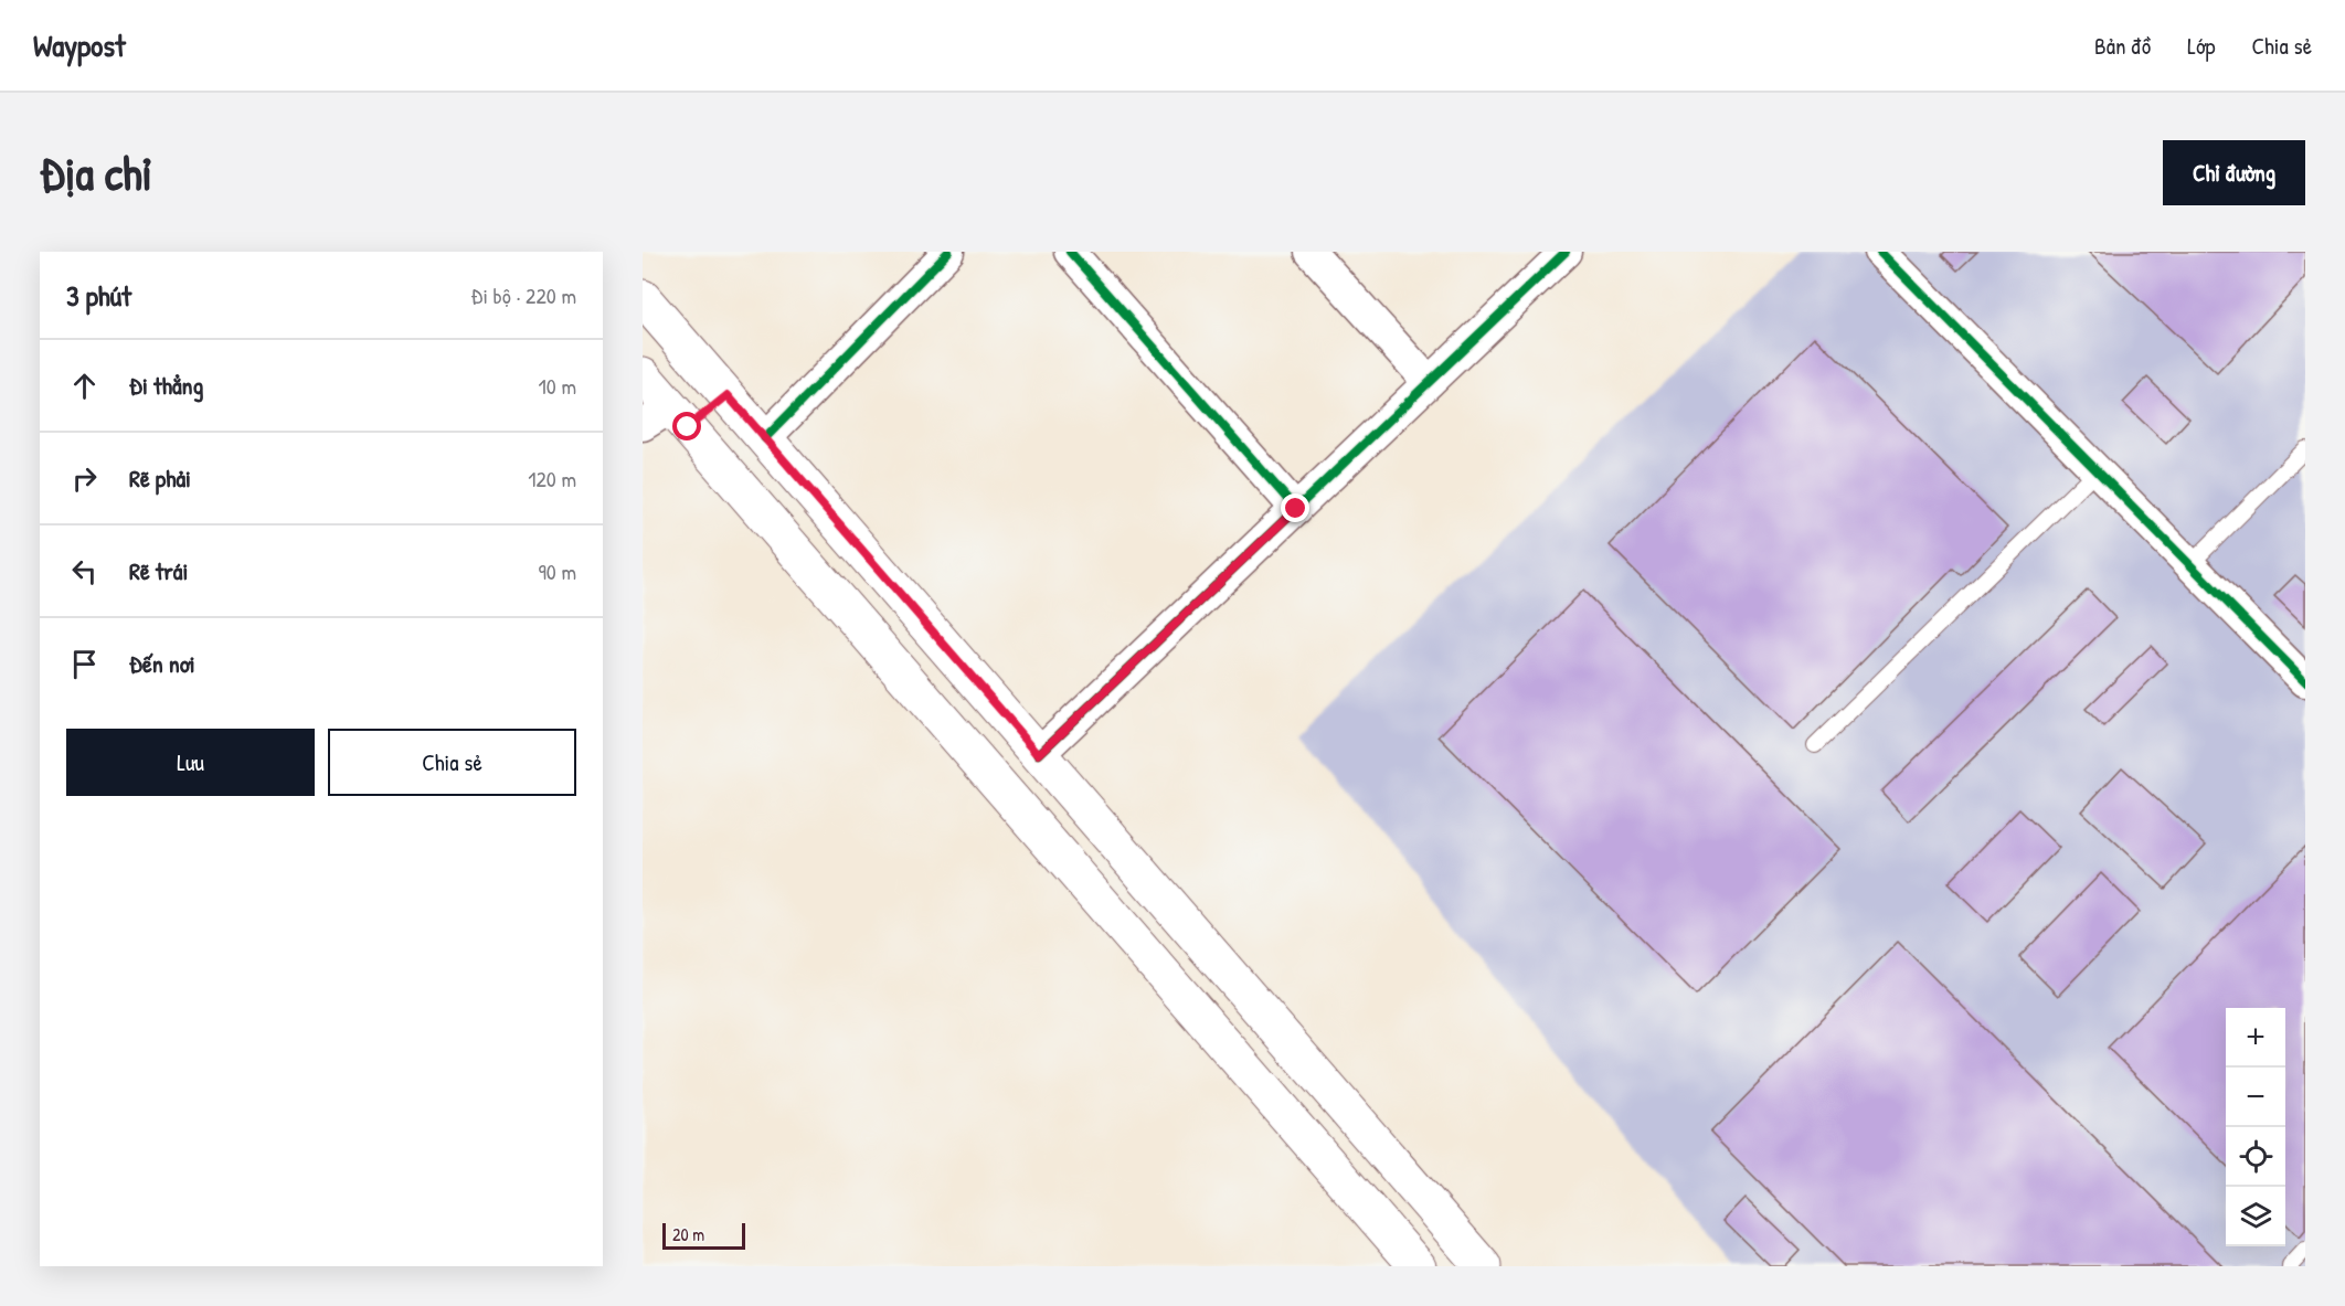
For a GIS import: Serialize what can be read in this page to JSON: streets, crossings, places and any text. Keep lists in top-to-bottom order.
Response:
{
  "scale_bar": "20 m",
  "page": {
    "header": "Waypost",
    "nav": ["Bản đồ", "Lớp", "Chia sẻ"],
    "buttons": [
      "Chỉ đường",
      ["Lưu", "Chia sẻ"]
    ],
    "title": "Địa chỉ",
    "heading": ["3 phút", "Đi bộ · 220 m"],
    "list": [
      ["Đi thẳng", "10 m"],
      ["Rẽ phải", "120 m"],
      ["Rẽ trái", "90 m"],
      "Đến nơi"
    ],
    "map_buttons": ["+", "−"],
    "scale": "20 m"
  }
}
